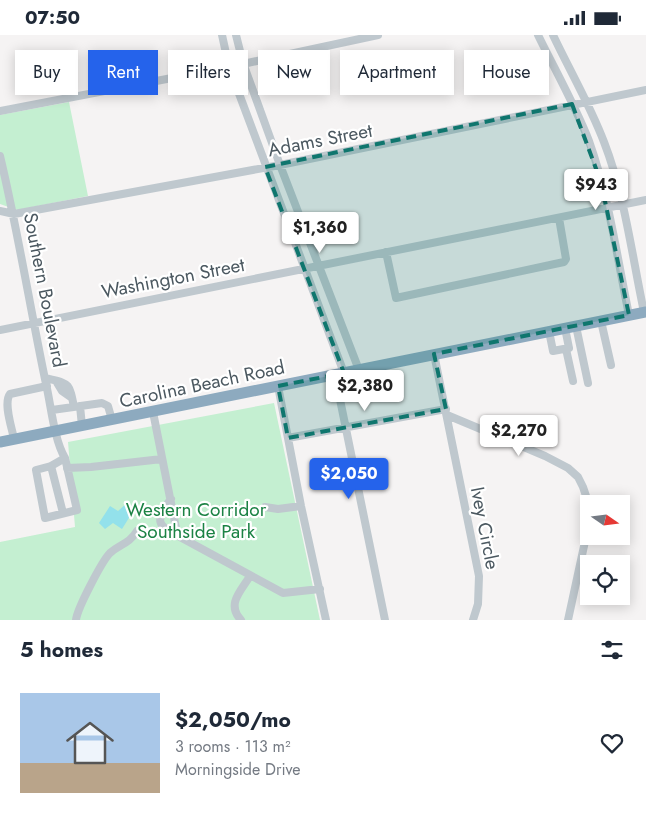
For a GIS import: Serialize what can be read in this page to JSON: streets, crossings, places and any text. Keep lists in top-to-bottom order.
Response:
{
  "streets": {
    "highway": ["Carolina Beach Road"],
    "street": [
      "Adams Street",
      "Washington Street",
      "Southern Boulevard",
      "Ivey Circle"
    ]
  },
  "crossings": [
    ["Adams Street", "Southern Boulevard"],
    ["Washington Street", "Southern Boulevard"],
    ["Southern Boulevard", "Carolina Beach Road"],
    ["Carolina Beach Road", "Ivey Circle"]
  ],
  "parks": ["Western Corridor Southside Park"],
  "north": "right",
  "page": {
    "status": "07:50",
    "chip": [
      "Buy",
      "Rent",
      "Filters",
      "New",
      "Apartment",
      "House"
    ],
    "price": [
      "$943",
      "$1,360",
      "$2,380",
      "$2,270",
      "$2,050"
    ],
    "heading": "5 homes",
    "list": [
      {
        "name": "$2,050/mo",
        "note": "3 rooms · 113 m² · Morningside Drive"
      }
    ]
  }
}
